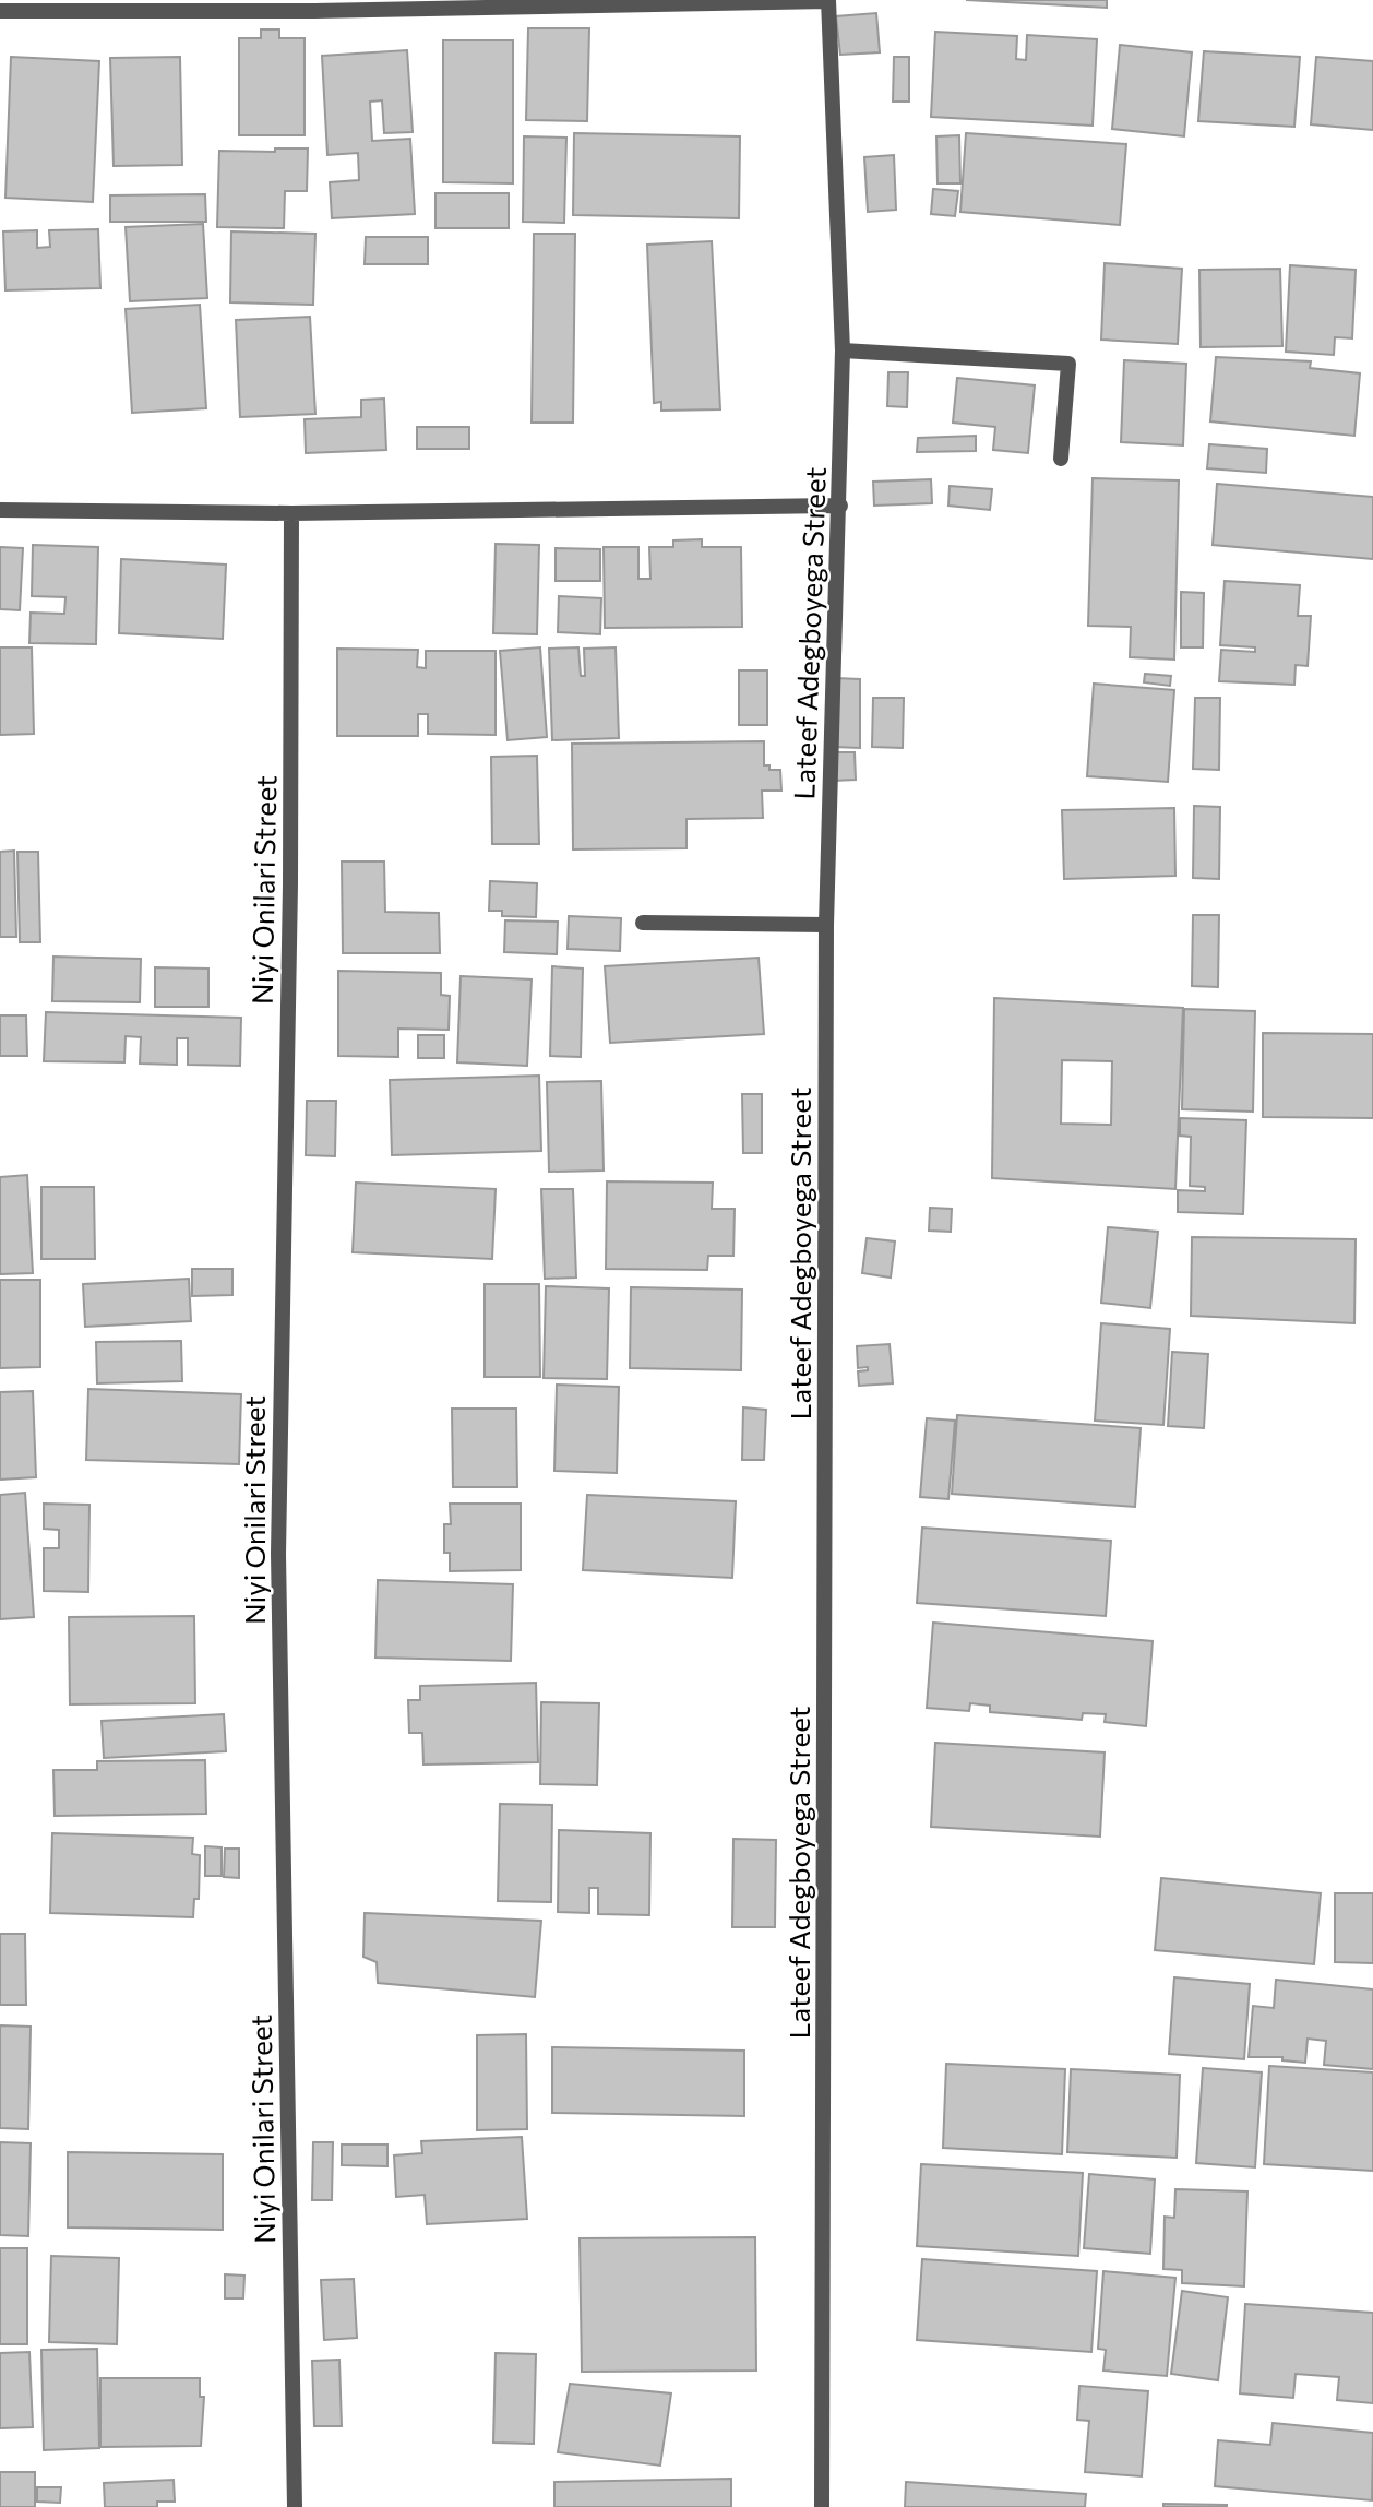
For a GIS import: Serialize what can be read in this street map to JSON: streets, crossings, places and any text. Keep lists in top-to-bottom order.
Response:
{
  "streets": {
    "street": ["Lateef Adegboyega Street", "Niyi Onilari Street"]
  }
}
